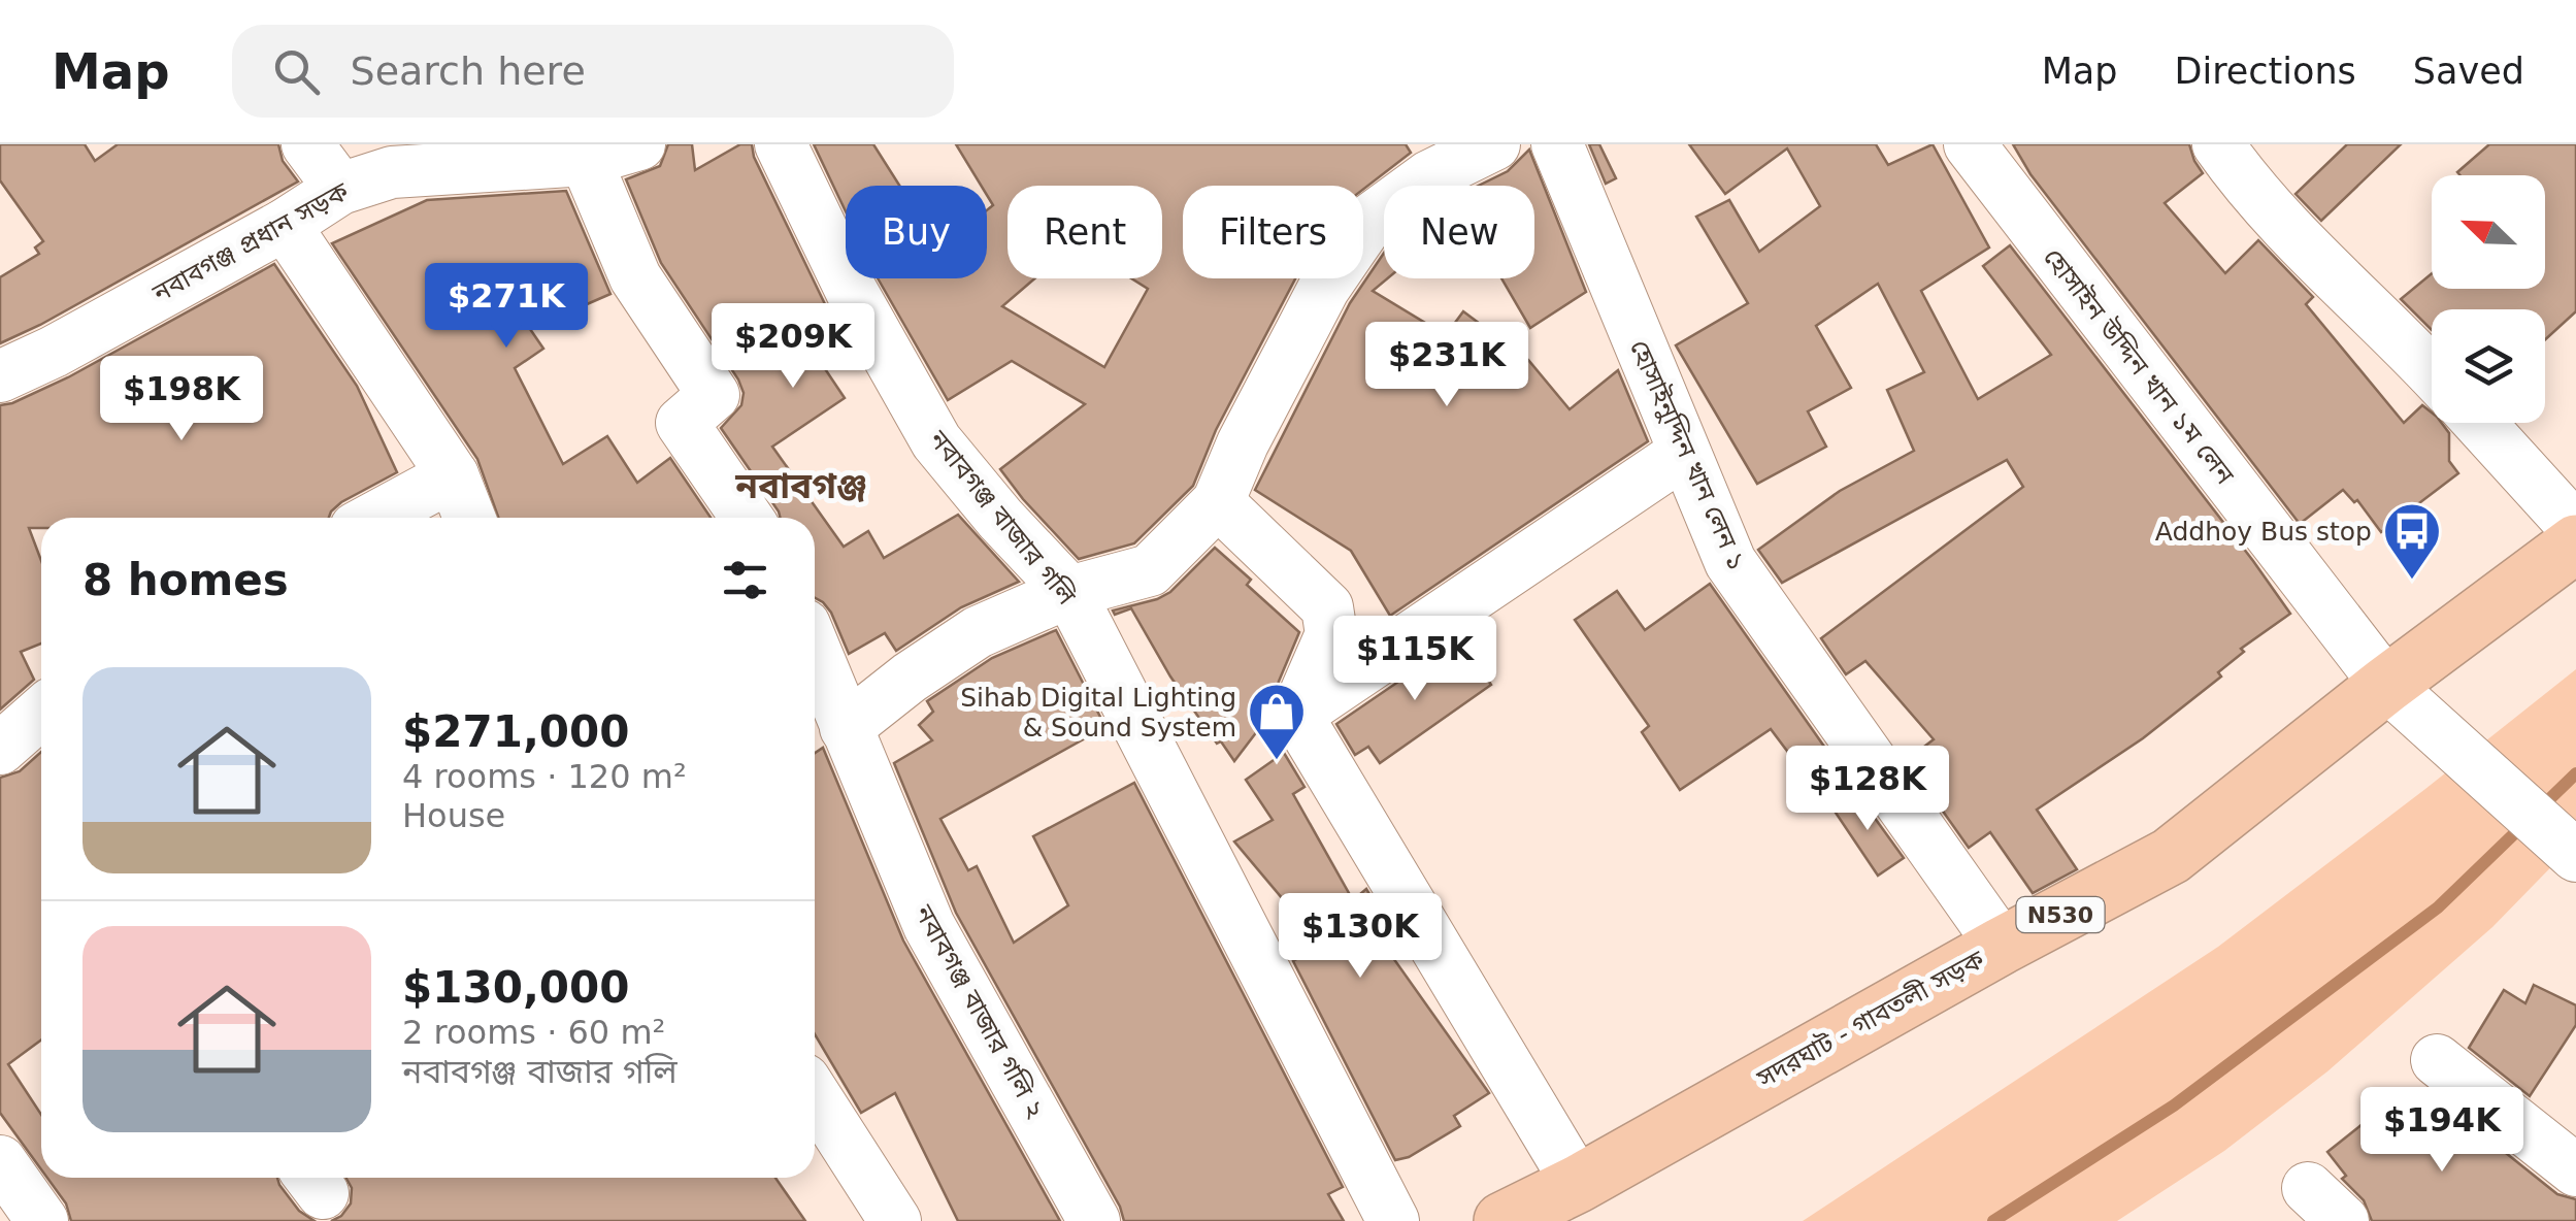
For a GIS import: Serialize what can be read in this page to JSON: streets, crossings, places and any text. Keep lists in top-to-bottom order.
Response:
{
  "streets": {
    "highway": ["N530", "সদরঘাট - গাবতলী সড়ক"],
    "street": [
      "নবাবগঞ্জ প্রধান সড়ক",
      "হোসাইন উদ্দিন খান ১ম লেন",
      "হোসাইনুদ্দিন খান লেন ১",
      "নবাবগঞ্জ বাজার গলি",
      "নবাবগঞ্জ বাজার গলি ২"
    ]
  },
  "crossings": [
    ["হোসাইন উদ্দিন খান ১ম লেন", "সদরঘাট - গাবতলী সড়ক"],
    ["হোসাইনুদ্দিন খান লেন ১", "সদরঘাট - গাবতলী সড়ক"]
  ],
  "districts": ["নবাবগঞ্জ"],
  "places": {
    "bus stop": ["Addhoy Bus stop"],
    "shop": ["Sihab Digital Lighting & Sound System"]
  },
  "north": "top left",
  "page": {
    "header": "Map",
    "search": "Search here",
    "nav": ["Map", "Directions", "Saved"],
    "chip": [
      "Buy",
      "Rent",
      "Filters",
      "New"
    ],
    "price": [
      "$271K",
      "$209K",
      "$231K",
      "$198K",
      "$115K",
      "$128K",
      "$130K",
      "$194K"
    ],
    "heading": "8 homes",
    "list": [
      {
        "name": "$271,000",
        "note": "4 rooms · 120 m² · House"
      },
      {
        "name": "$130,000",
        "note": "2 rooms · 60 m² · নবাবগঞ্জ বাজার গলি"
      }
    ]
  }
}
